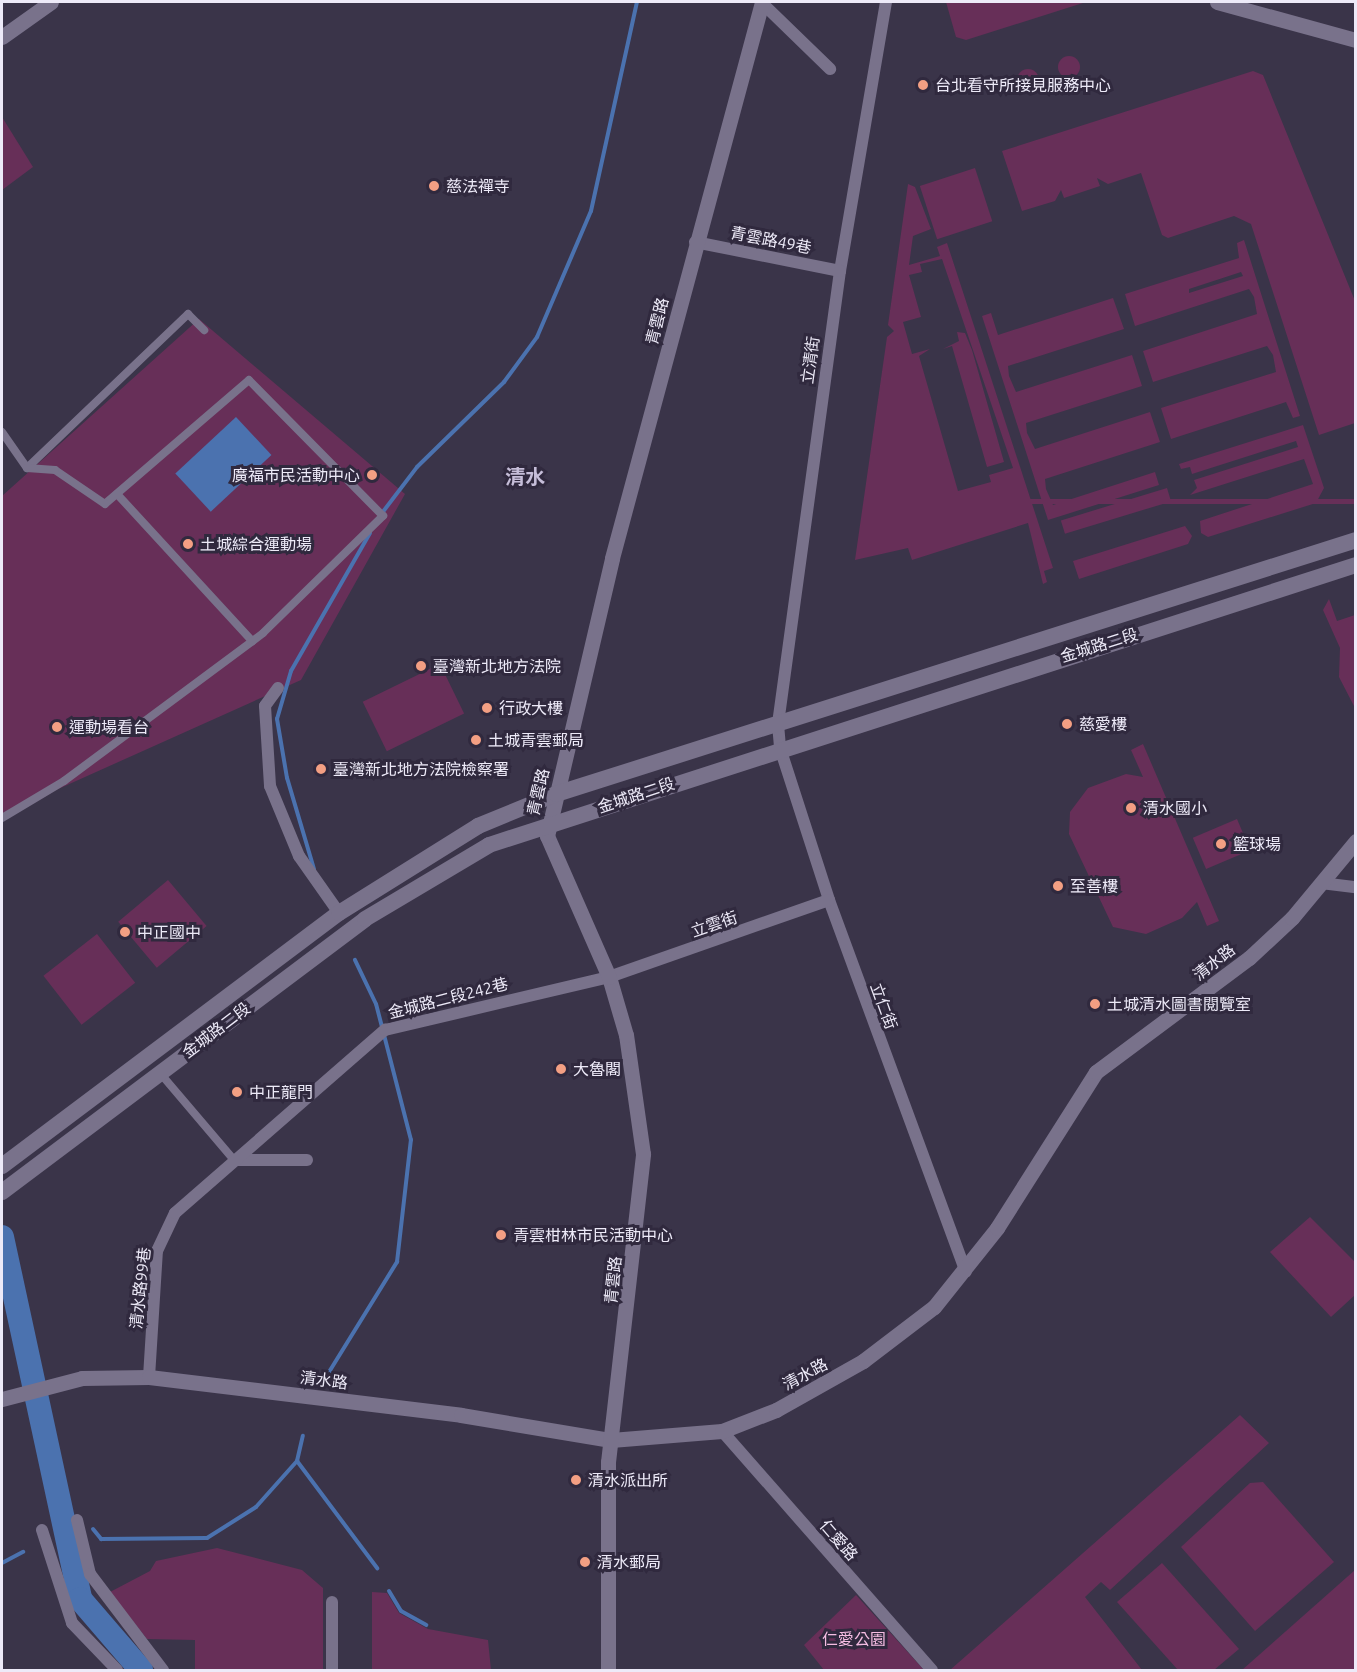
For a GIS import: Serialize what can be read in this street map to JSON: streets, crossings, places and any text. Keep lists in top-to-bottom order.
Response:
{
  "streets": {
    "main road": ["金城路二段"],
    "street": [
      "青雲路49巷",
      "青雲路",
      "立清街",
      "立雲街",
      "清水路",
      "金城路二段242巷",
      "立仁街",
      "清水路99巷",
      "仁愛路"
    ]
  },
  "crossings": [
    ["青雲路49巷", "青雲路"],
    ["青雲路49巷", "立清街"],
    ["青雲路", "金城路二段"],
    ["青雲路", "立雲街"],
    ["青雲路", "清水路"],
    ["青雲路", "金城路二段242巷"],
    ["立清街", "金城路二段"],
    ["立清街", "立仁街"],
    ["金城路二段", "立仁街"],
    ["立雲街", "金城路二段242巷"],
    ["立雲街", "立仁街"],
    ["清水路", "立仁街"],
    ["清水路", "清水路99巷"],
    ["清水路", "仁愛路"],
    ["金城路二段242巷", "清水路99巷"]
  ],
  "districts": ["清水"],
  "parks": ["仁愛公園"],
  "places": [
    "台北看守所接見服務中心",
    "慈法禪寺",
    "廣福市民活動中心",
    "土城綜合運動場",
    "臺灣新北地方法院",
    "行政大樓",
    "慈愛樓",
    "運動場看台",
    "土城青雲郵局",
    "臺灣新北地方法院檢察署",
    "清水國小",
    "籃球場",
    "至善樓",
    "中正國中",
    "土城清水圖書閱覽室",
    "大魯閣",
    "中正龍門",
    "青雲柑林市民活動中心",
    "清水派出所",
    "清水郵局"
  ]
}
